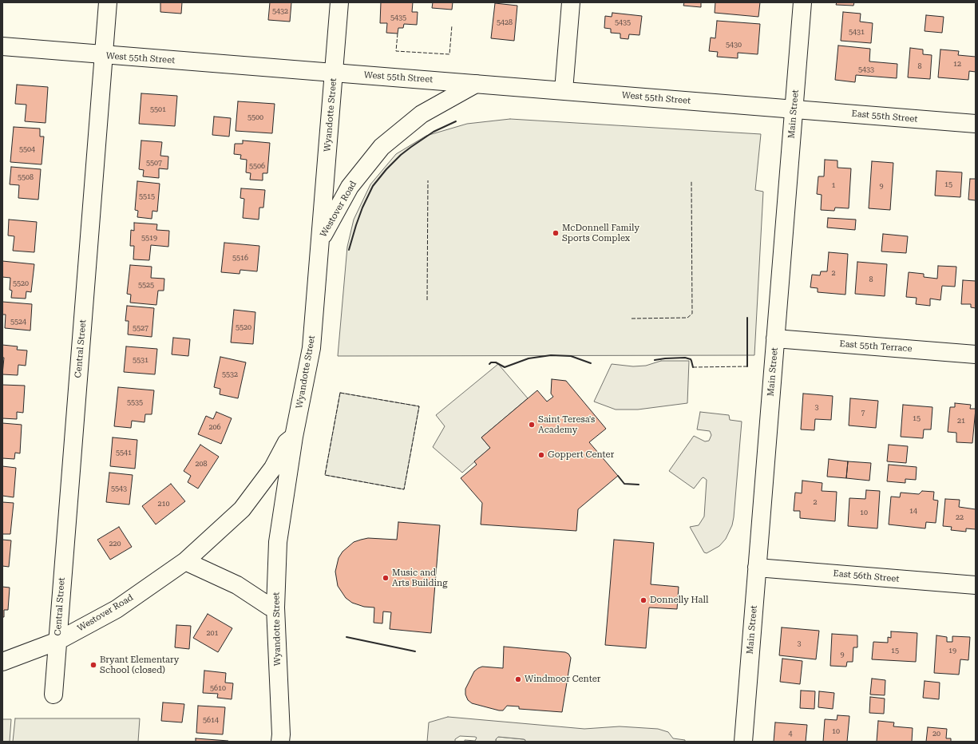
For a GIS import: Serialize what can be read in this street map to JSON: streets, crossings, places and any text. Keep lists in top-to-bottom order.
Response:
{
  "streets": {
    "street": [
      "West 55th Street",
      "Main Street",
      "Wyandotte Street",
      "East 55th Street",
      "Westover Road",
      "East 55th Terrace",
      "Central Street",
      "East 56th Street"
    ]
  },
  "crossings": [
    ["West 55th Street", "Main Street"],
    ["West 55th Street", "Wyandotte Street"],
    ["West 55th Street", "East 55th Street"],
    ["West 55th Street", "Westover Road"],
    ["West 55th Street", "Central Street"],
    ["Main Street", "East 55th Street"],
    ["Main Street", "East 55th Terrace"],
    ["Main Street", "East 56th Street"],
    ["Wyandotte Street", "Westover Road"],
    ["Westover Road", "Central Street"]
  ],
  "places": [
    "McDonnell Family Sports Complex",
    "Saint Teresa's Academy",
    "Goppert Center",
    "Music and Arts Building",
    "Donnelly Hall",
    "Bryant Elementary School (closed)",
    "Windmoor Center"
  ],
  "house_numbers": [
    "5432",
    "5435",
    "5428",
    "5435",
    "5431",
    "5430",
    "12",
    "8",
    "5433",
    "5501",
    "5500",
    "5504",
    "5507",
    "5506",
    "5508",
    "15",
    "1",
    "9",
    "5515",
    "5519",
    "5516",
    "2",
    "8",
    "5520",
    "5525",
    "5524",
    "5520",
    "5527",
    "5531",
    "5532",
    "5535",
    "3",
    "7",
    "15",
    "21",
    "206",
    "5541",
    "208",
    "5543",
    "2",
    "210",
    "14",
    "10",
    "22",
    "220",
    "201",
    "3",
    "15",
    "19",
    "9",
    "5610",
    "5614",
    "10",
    "4",
    "20"
  ]
}
